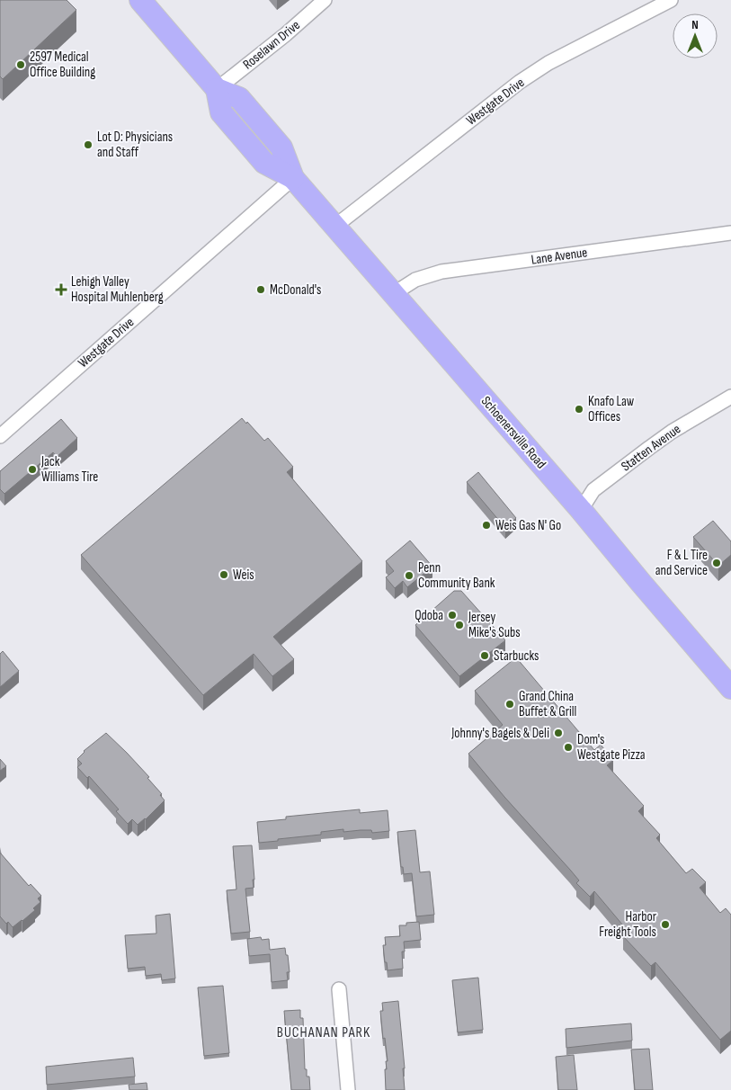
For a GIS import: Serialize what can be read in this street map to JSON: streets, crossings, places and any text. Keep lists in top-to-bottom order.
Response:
{
  "streets": {
    "main road": ["Schoenersville Road"],
    "street": [
      "Roselawn Drive",
      "Westgate Drive",
      "Lane Avenue",
      "Statten Avenue"
    ]
  },
  "crossings": [
    ["Roselawn Drive", "Schoenersville Road"],
    ["Westgate Drive", "Schoenersville Road"],
    ["Lane Avenue", "Schoenersville Road"],
    ["Schoenersville Road", "Statten Avenue"]
  ],
  "districts": ["BUCHANAN PARK"],
  "places": {
    "other": [
      "2597 Medical Office Building",
      "Lot D: Physicians and Staff",
      "McDonald's",
      "Knafo Law Offices",
      "Jack Williams Tire",
      "Weis Gas N' Go",
      "F & L Tire and Service",
      "Weis",
      "Penn Community Bank",
      "Qdoba",
      "Jersey Mike's Subs",
      "Starbucks",
      "Grand China Buffet & Grill",
      "Johnny's Bagels & Deli",
      "Dom's Westgate Pizza",
      "Harbor Freight Tools"
    ],
    "health": ["Lehigh Valley Hospital Muhlenberg"]
  },
  "north": "top"
}
